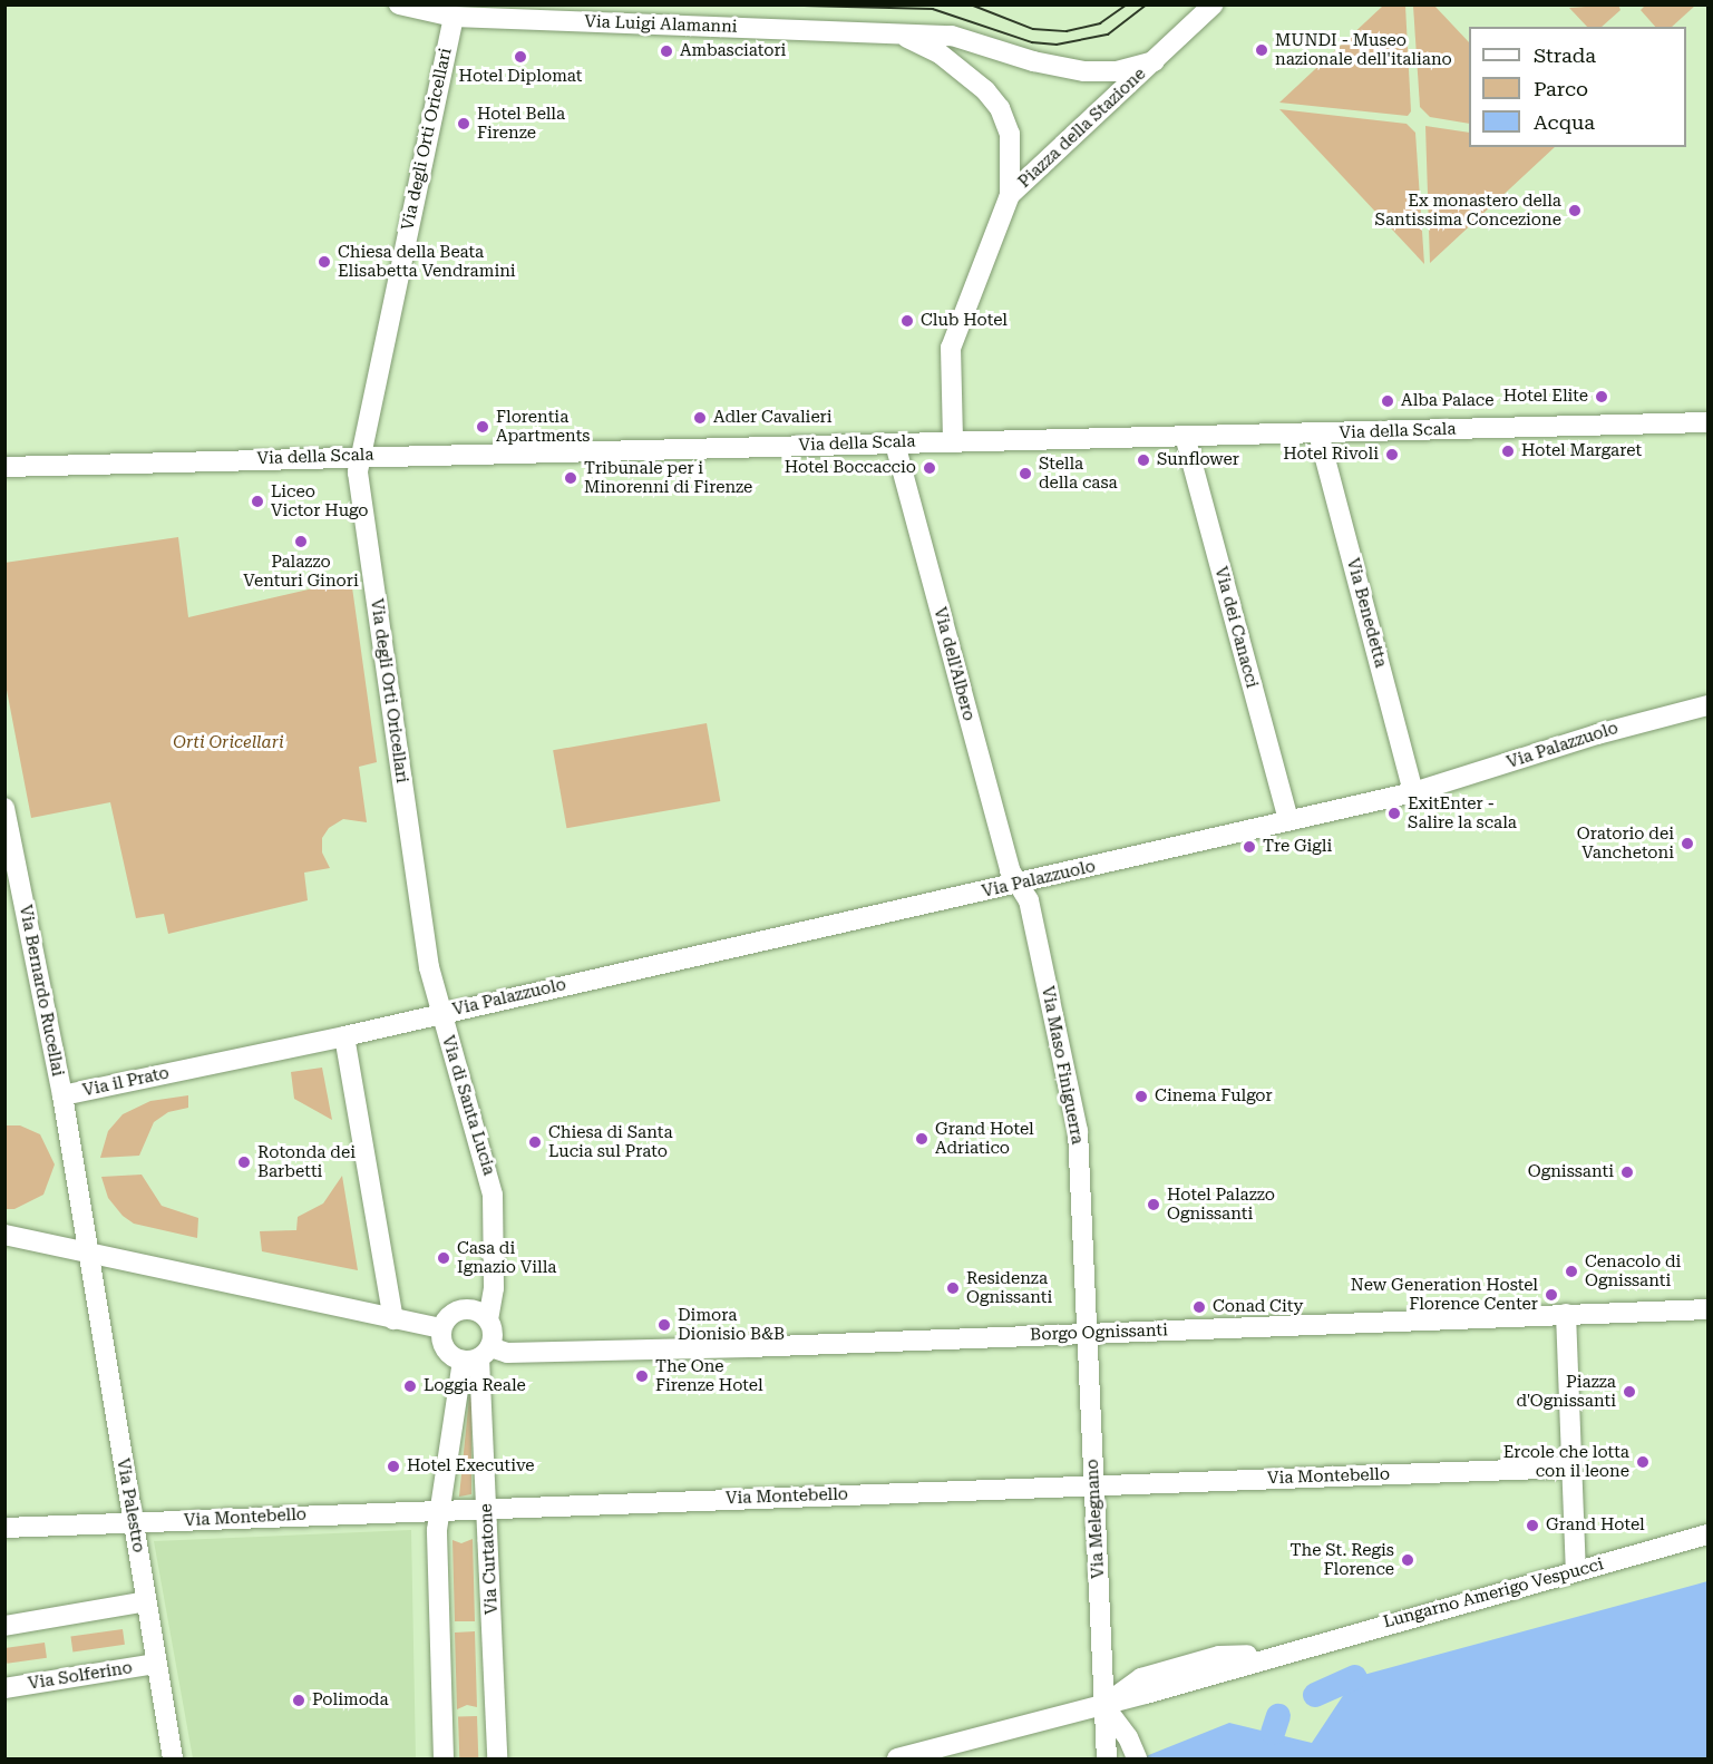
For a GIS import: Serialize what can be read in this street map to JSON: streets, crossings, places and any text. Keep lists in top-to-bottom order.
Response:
{
  "streets": {
    "street": [
      "Via Luigi Alamanni",
      "Piazza della Stazione",
      "Via degli Orti Oricellari",
      "Via della Scala",
      "Via Benedetta",
      "Via dei Canacci",
      "Via dell'Albero",
      "Via Palazzuolo",
      "Via Bernardo Rucellai",
      "Via Maso Finiguerra",
      "Via il Prato",
      "Via di Santa Lucia",
      "Borgo Ognissanti",
      "Via Montebello",
      "Via Palestro",
      "Via Melegnano",
      "Via Curtatone",
      "Lungarno Amerigo Vespucci",
      "Via Solferino"
    ]
  },
  "crossings": [
    ["Via Luigi Alamanni", "Piazza della Stazione"],
    ["Via Luigi Alamanni", "Via degli Orti Oricellari"],
    ["Via degli Orti Oricellari", "Via della Scala"],
    ["Via degli Orti Oricellari", "Via Palazzuolo"],
    ["Via degli Orti Oricellari", "Via di Santa Lucia"],
    ["Via della Scala", "Via Benedetta"],
    ["Via della Scala", "Via dei Canacci"],
    ["Via della Scala", "Via dell'Albero"],
    ["Via Benedetta", "Via Palazzuolo"],
    ["Via dei Canacci", "Via Palazzuolo"],
    ["Via dell'Albero", "Via Palazzuolo"],
    ["Via dell'Albero", "Via Maso Finiguerra"],
    ["Via Palazzuolo", "Via Maso Finiguerra"],
    ["Via Palazzuolo", "Via il Prato"],
    ["Via Palazzuolo", "Via di Santa Lucia"],
    ["Via Bernardo Rucellai", "Via il Prato"],
    ["Via Maso Finiguerra", "Borgo Ognissanti"],
    ["Via Maso Finiguerra", "Via Melegnano"],
    ["Via il Prato", "Via Palestro"],
    ["Via di Santa Lucia", "Borgo Ognissanti"],
    ["Via di Santa Lucia", "Via Curtatone"],
    ["Borgo Ognissanti", "Via Melegnano"],
    ["Borgo Ognissanti", "Via Curtatone"],
    ["Via Montebello", "Via Palestro"],
    ["Via Montebello", "Via Melegnano"],
    ["Via Montebello", "Via Curtatone"],
    ["Via Palestro", "Via Solferino"],
    ["Via Melegnano", "Lungarno Amerigo Vespucci"]
  ],
  "parks": ["Orti Oricellari"],
  "places": [
    "MUNDI - Museo nazionale dell'italiano",
    "Ambasciatori",
    "Hotel Diplomat",
    "Hotel Bella Firenze",
    "Ex monastero della Santissima Concezione",
    "Chiesa della Beata Elisabetta Vendramini",
    "Club Hotel",
    "Hotel Elite",
    "Alba Palace",
    "Adler Cavalieri",
    "Florentia Apartments",
    "Hotel Margaret",
    "Hotel Rivoli",
    "Sunflower",
    "Hotel Boccaccio",
    "Stella della casa",
    "Tribunale per i Minorenni di Firenze",
    "Liceo Victor Hugo",
    "Palazzo Venturi Ginori",
    "ExitEnter - Salire la scala",
    "Oratorio dei Vanchetoni",
    "Tre Gigli",
    "Cinema Fulgor",
    "Grand Hotel Adriatico",
    "Chiesa di Santa Lucia sul Prato",
    "Rotonda dei Barbetti",
    "Ognissanti",
    "Hotel Palazzo Ognissanti",
    "Casa di Ignazio Villa",
    "Cenacolo di Ognissanti",
    "Residenza Ognissanti",
    "New Generation Hostel Florence Center",
    "Conad City",
    "Dimora Dionisio B&B",
    "The One Firenze Hotel",
    "Loggia Reale",
    "Piazza d'Ognissanti",
    "Ercole che lotta con il leone",
    "Hotel Executive",
    "Grand Hotel",
    "The St. Regis Florence",
    "Polimoda"
  ],
  "legend": ["Strada", "Parco", "Acqua"]
}
